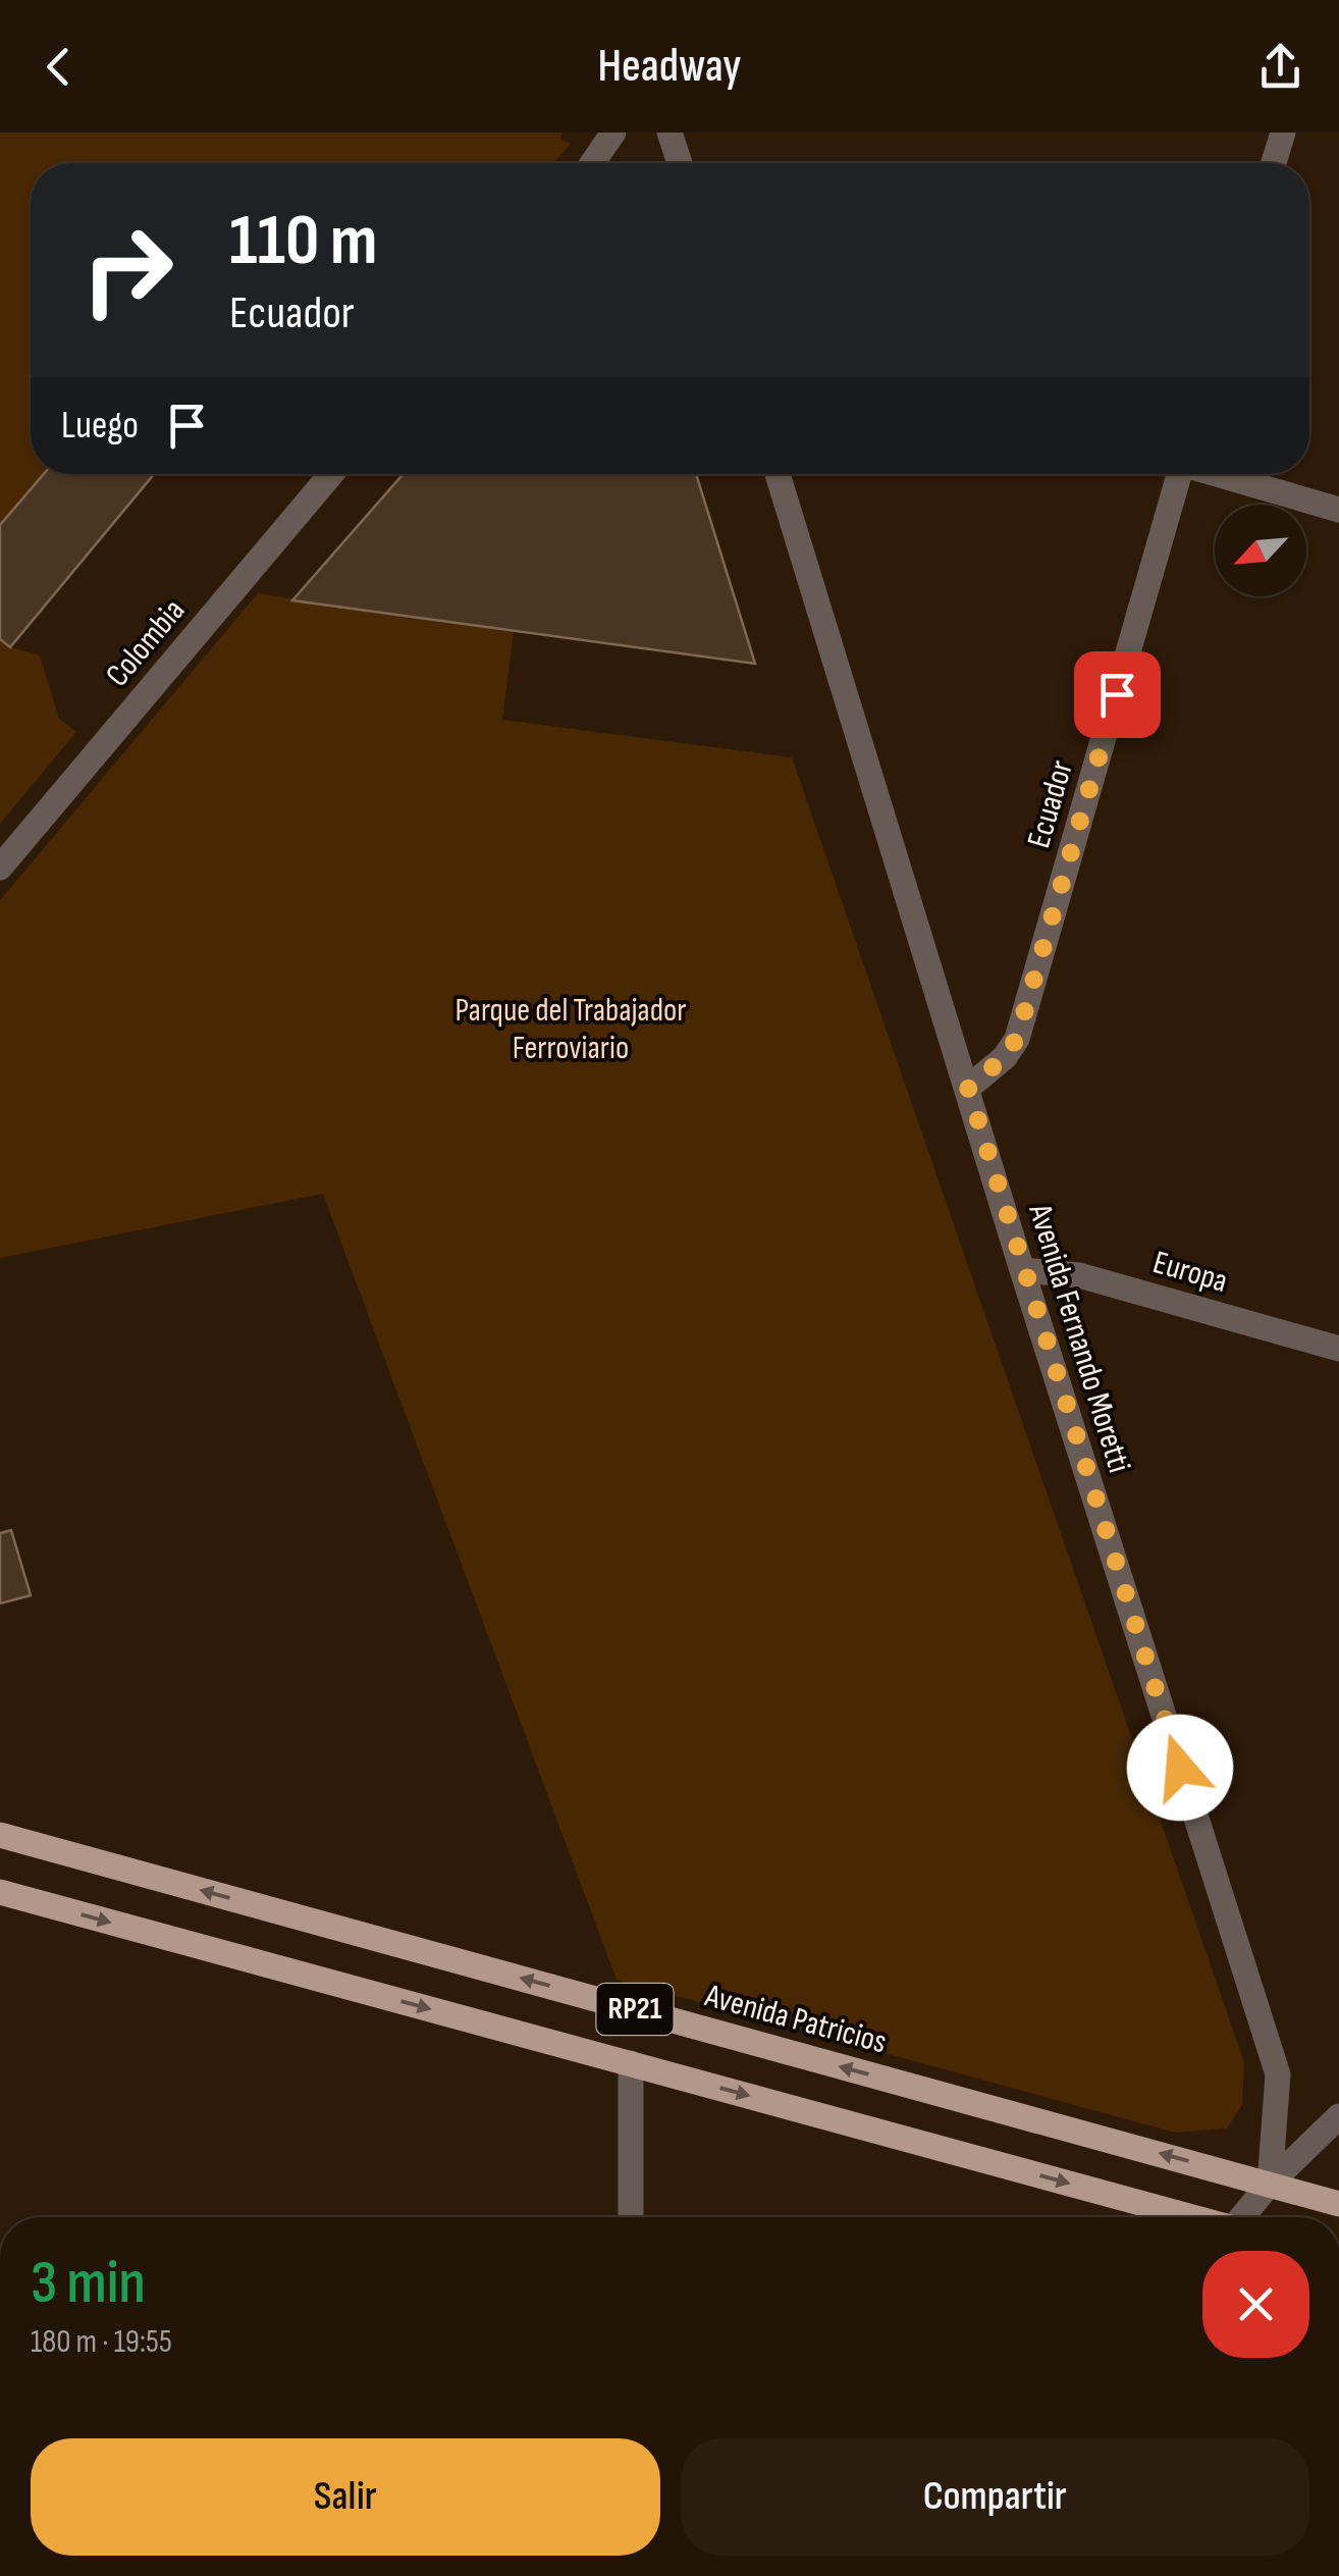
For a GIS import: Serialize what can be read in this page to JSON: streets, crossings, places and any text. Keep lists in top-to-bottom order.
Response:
{
  "streets": {
    "main road": ["RP21", "Avenida Patricios"],
    "street": [
      "Colombia",
      "Ecuador",
      "Europa",
      "Avenida Fernando Moretti"
    ]
  },
  "crossings": [
    ["Ecuador", "Avenida Fernando Moretti"],
    ["Europa", "Avenida Fernando Moretti"],
    ["Avenida Fernando Moretti", "Avenida Patricios"]
  ],
  "parks": ["Parque del Trabajador Ferroviario"],
  "north": "bottom left",
  "page": {
    "header": "Headway",
    "turn": ["110 m", "Ecuador"],
    "then": "Luego",
    "heading": ["3 min", "180 m · 19:55"],
    "buttons": ["Salir", "Compartir"]
  }
}
